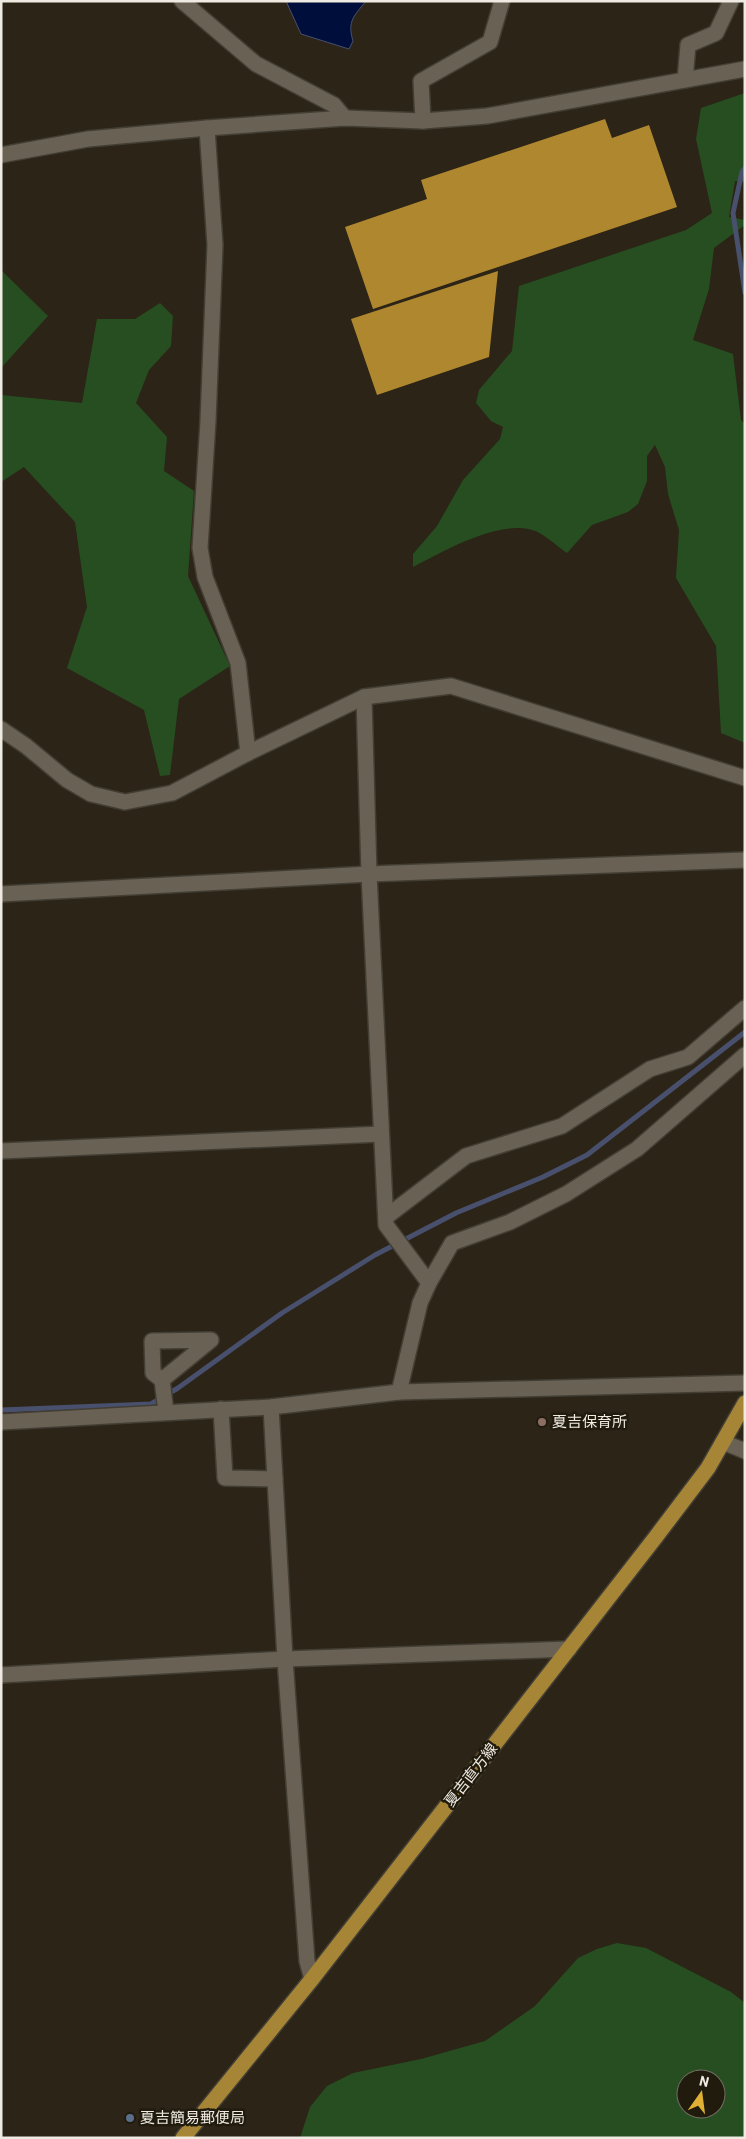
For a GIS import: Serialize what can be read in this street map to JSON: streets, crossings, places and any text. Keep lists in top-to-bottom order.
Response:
{
  "streets": {
    "main road": ["夏吉直方線"]
  },
  "places": ["夏吉保育所", "夏吉簡易郵便局"],
  "north": "top"
}
